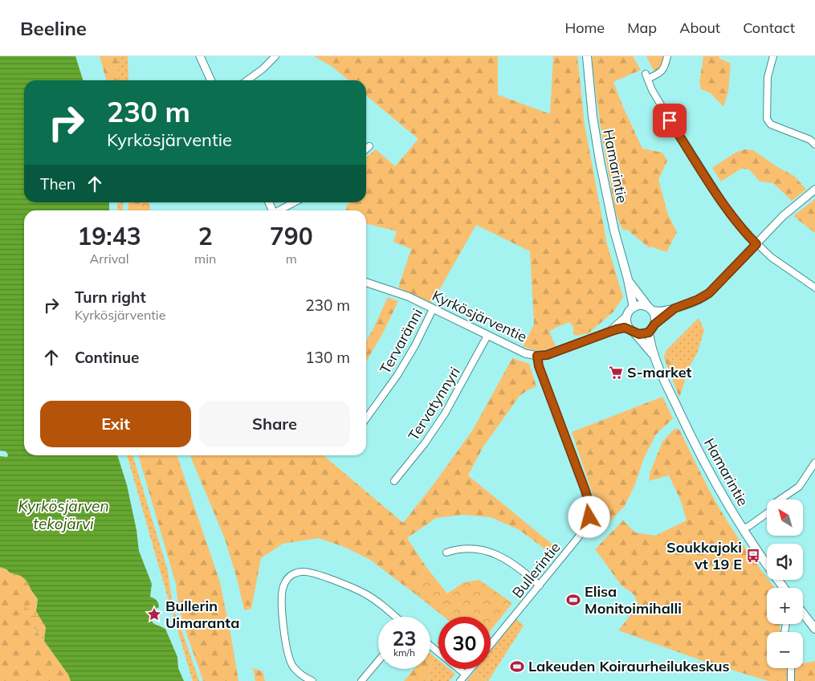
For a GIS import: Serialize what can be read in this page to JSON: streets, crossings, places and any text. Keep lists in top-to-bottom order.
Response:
{
  "streets": {
    "main road": ["Hamarintie"],
    "street": [
      "Kyrkösjärventie",
      "Tervaränni",
      "Tervatynnyri",
      "Bullerintie"
    ]
  },
  "crossings": [
    ["Hamarintie", "Kyrkösjärventie"],
    ["Kyrkösjärventie", "Tervaränni"],
    ["Kyrkösjärventie", "Tervatynnyri"],
    ["Kyrkösjärventie", "Bullerintie"]
  ],
  "water": ["Kyrkösjärven tekojärvi"],
  "places": {
    "supermarket": ["S-market"],
    "bus stop": ["Soukkajoki vt 19 E"],
    "sports": ["Elisa Monitoimihalli", "Lakeuden Koiraurheilukeskus"],
    "place": ["Bullerin Uimaranta"]
  },
  "north": "top left",
  "page": {
    "header": "Beeline",
    "nav": [
      "Home",
      "Map",
      "About",
      "Contact"
    ],
    "turn": ["230 m", "Kyrkösjärventie"],
    "then": "Then",
    "eta": [
      "19:43",
      "Arrival",
      "2",
      "min",
      "790",
      "m"
    ],
    "list": [
      {
        "name": "Turn right",
        "note": "Kyrkösjärventie",
        "value": "230 m"
      },
      {
        "name": "Continue",
        "value": "130 m"
      }
    ],
    "buttons": ["Exit", "Share"],
    "map_buttons": ["+", "−"],
    "speed": "23 km/h",
    "limit": "30"
  }
}
